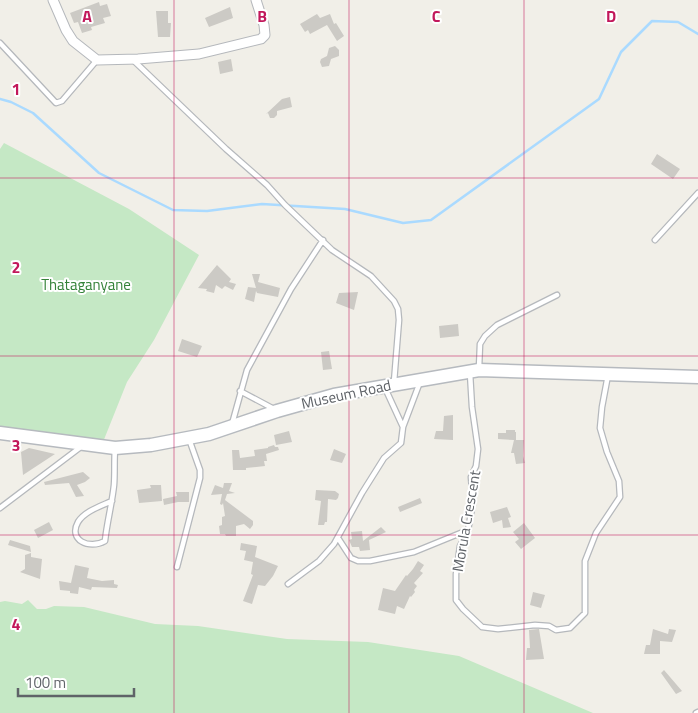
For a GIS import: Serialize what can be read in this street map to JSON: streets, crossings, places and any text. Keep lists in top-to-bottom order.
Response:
{
  "streets": {
    "street": ["Museum Road"],
    "lane": ["Morula Crescent"]
  },
  "crossings": [
    ["Museum Road", "Morula Crescent"]
  ],
  "parks": ["Thataganyane"],
  "scale_bar": "100 m",
  "grid": {
    "columns": [
      "A",
      "B",
      "C",
      "D"
    ],
    "rows": [
      "1",
      "2",
      "3",
      "4"
    ]
  }
}
